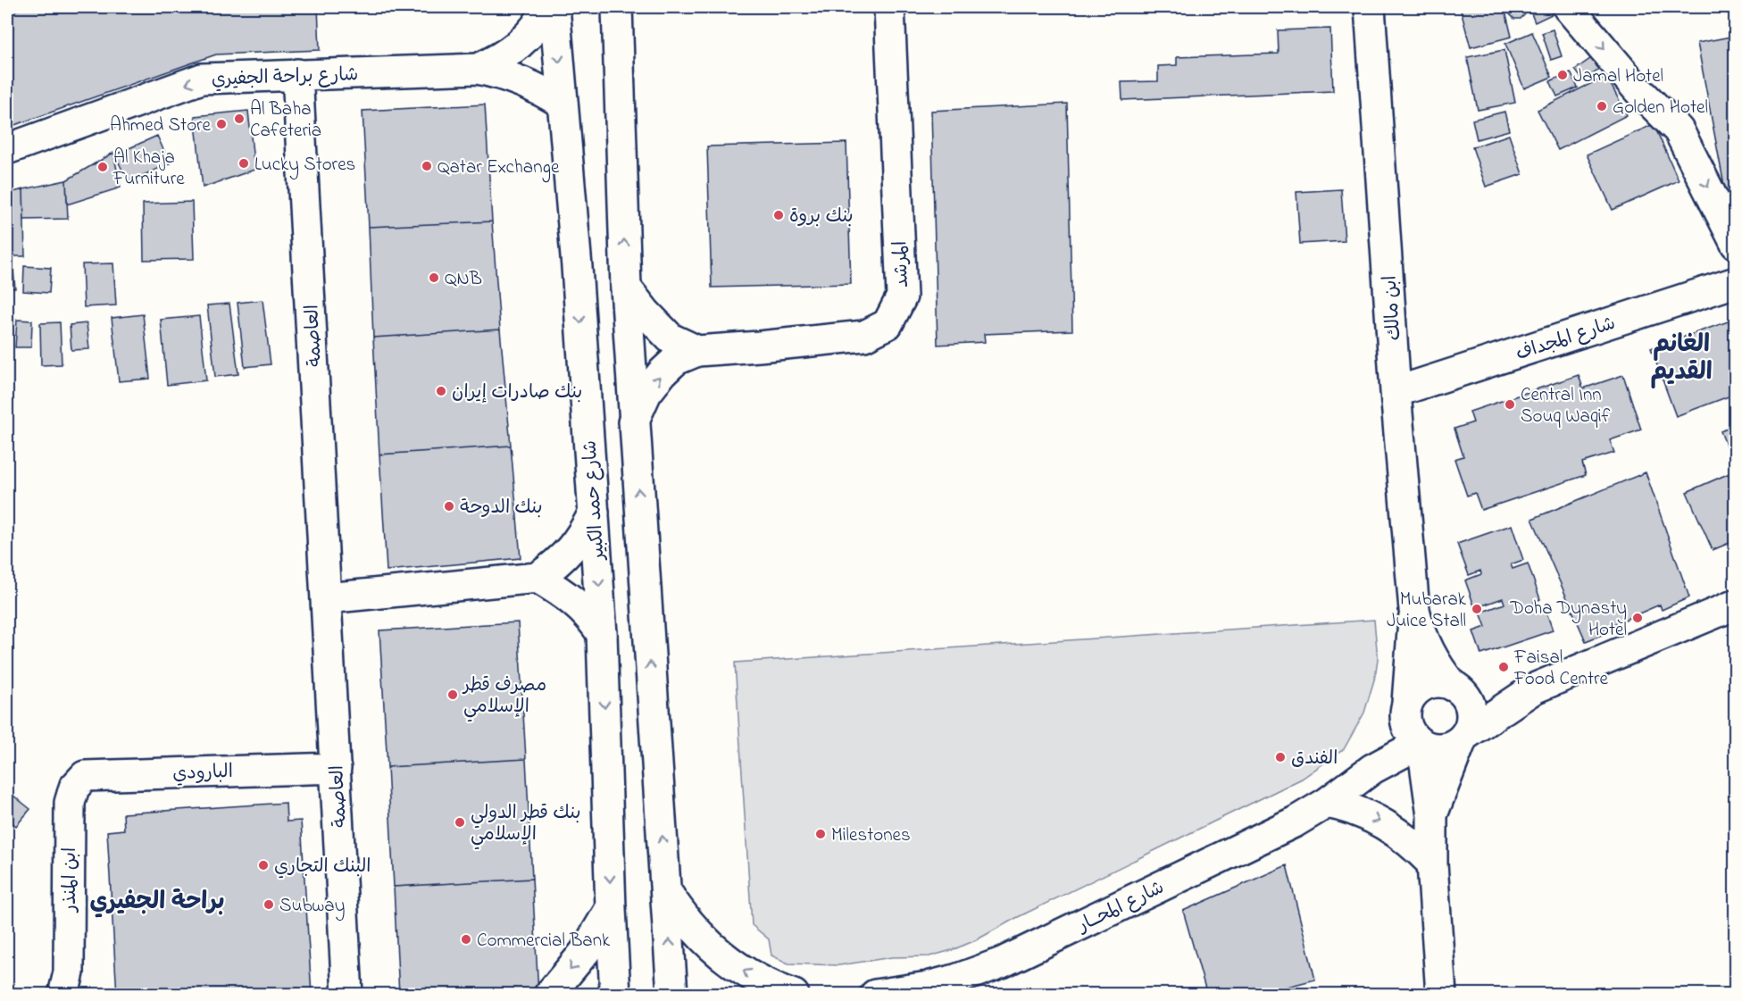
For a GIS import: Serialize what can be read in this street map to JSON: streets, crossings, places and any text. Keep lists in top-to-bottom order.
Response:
{
  "streets": {
    "street": [
      "شارع براحة الجفيري",
      "المرشد",
      "ابن مالك",
      "العاصمة",
      "شارع المجداف",
      "شارع حمد الكبير",
      "البارودي",
      "ابن المنذر",
      "شارع المحــار"
    ]
  },
  "crossings": [
    ["شارع براحة الجفيري", "العاصمة"],
    ["شارع براحة الجفيري", "شارع حمد الكبير"],
    ["ابن مالك", "شارع المجداف"],
    ["ابن مالك", "شارع المحــار"],
    ["العاصمة", "البارودي"],
    ["البارودي", "ابن المنذر"]
  ],
  "one_way": ["شارع براحة الجفيري"],
  "districts": ["الغانم القديم", "براحة الجفيري"],
  "places": [
    "Jamal Hotel",
    "Golden Hotel",
    "Al Baha Cafeteria",
    "Ahmed Store",
    "Lucky Stores",
    "Qatar Exchange",
    "Al Khaja Furniture",
    "بنك بروة",
    "QNB",
    "بنك صادرات إيران",
    "Central Inn Souq Waqif",
    "بنك الدوحة",
    "Mubarak Juice Stall",
    "Doha Dynasty Hotel",
    "Faisal Food Centre",
    "مصرف قطر الإسلامي",
    "الفندق",
    "بنك قطر الدولي الإسلامي",
    "Milestones",
    "البنك التجاري",
    "Subway",
    "Commercial Bank"
  ]
}
